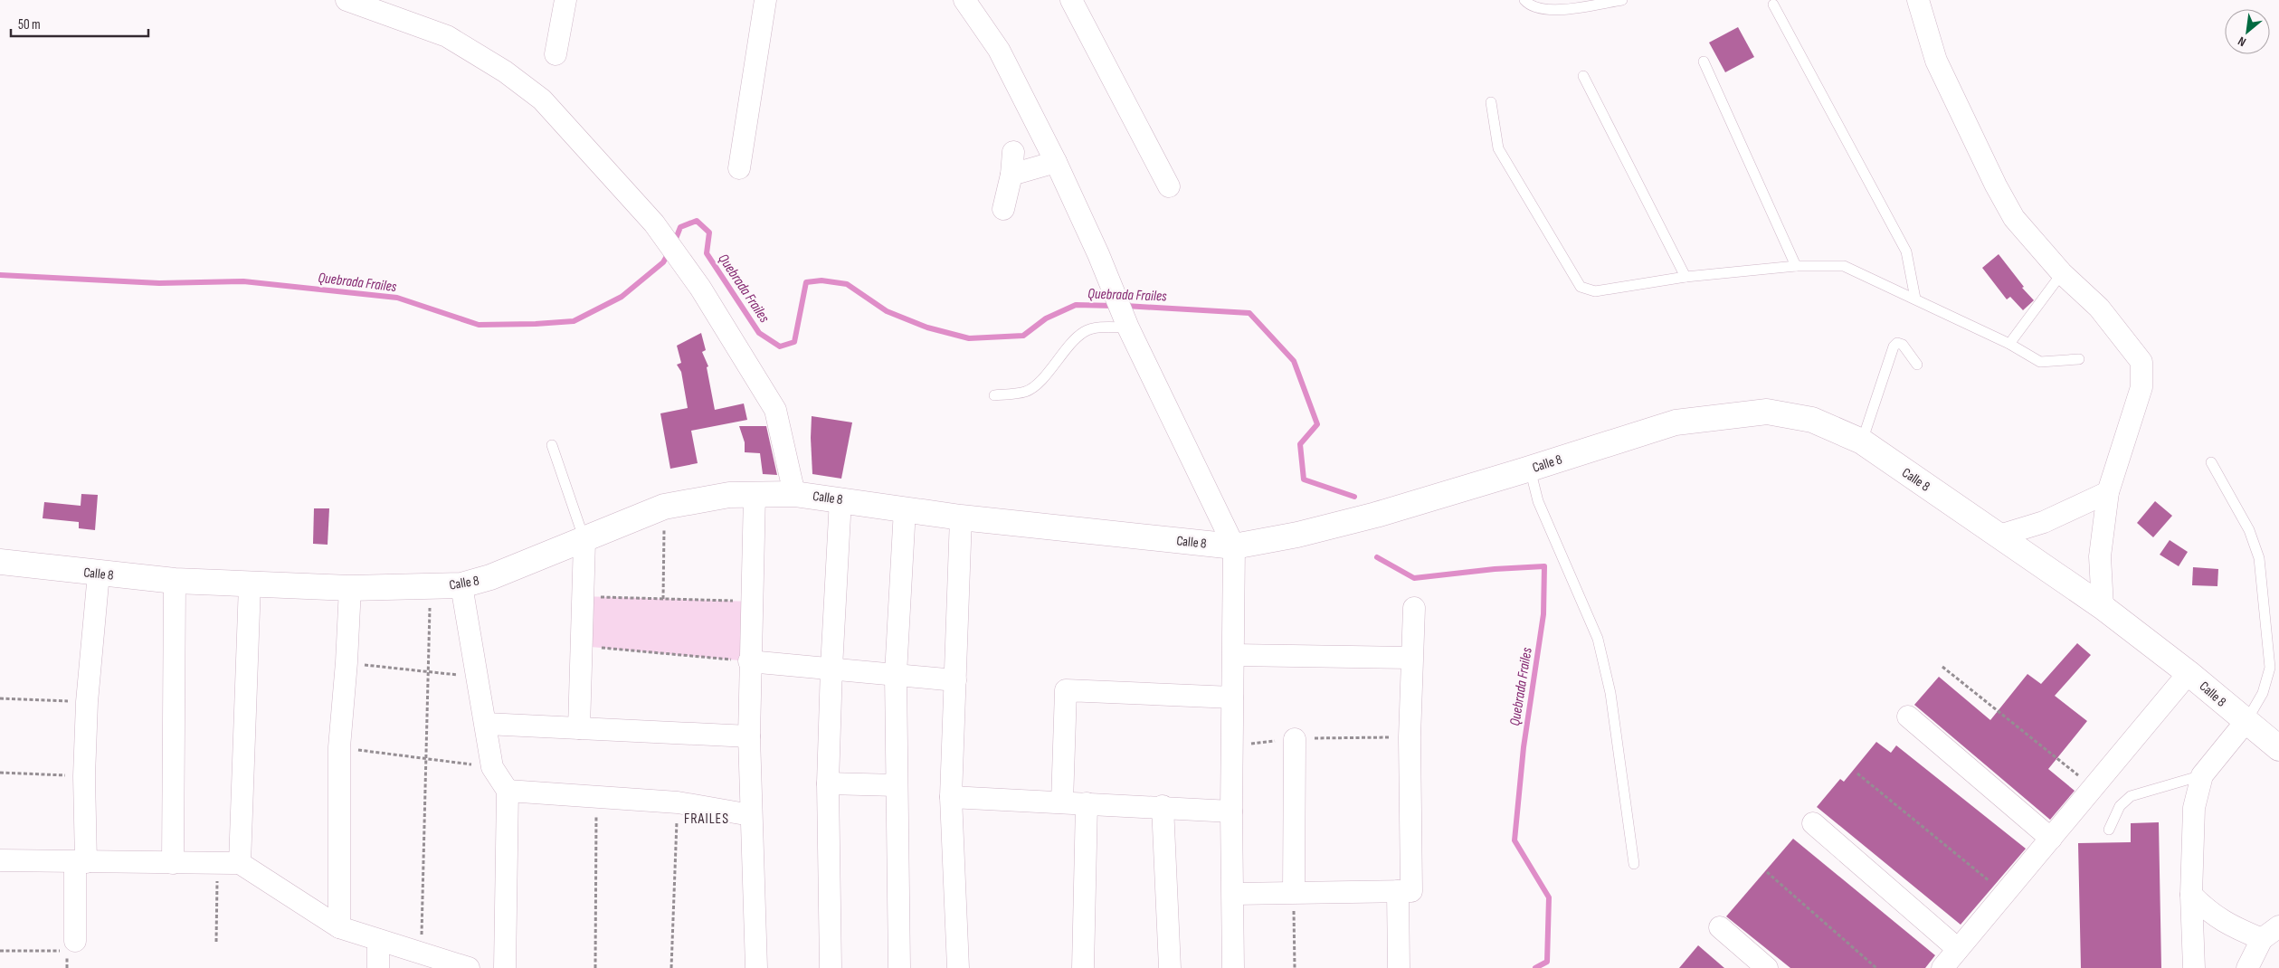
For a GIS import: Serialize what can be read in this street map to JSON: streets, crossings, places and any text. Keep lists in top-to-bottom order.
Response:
{
  "streets": {
    "street": ["Calle 8"]
  },
  "districts": ["FRAILES"],
  "water": ["Quebrada Frailes"],
  "scale_bar": "50 m",
  "north": "bottom left"
}
